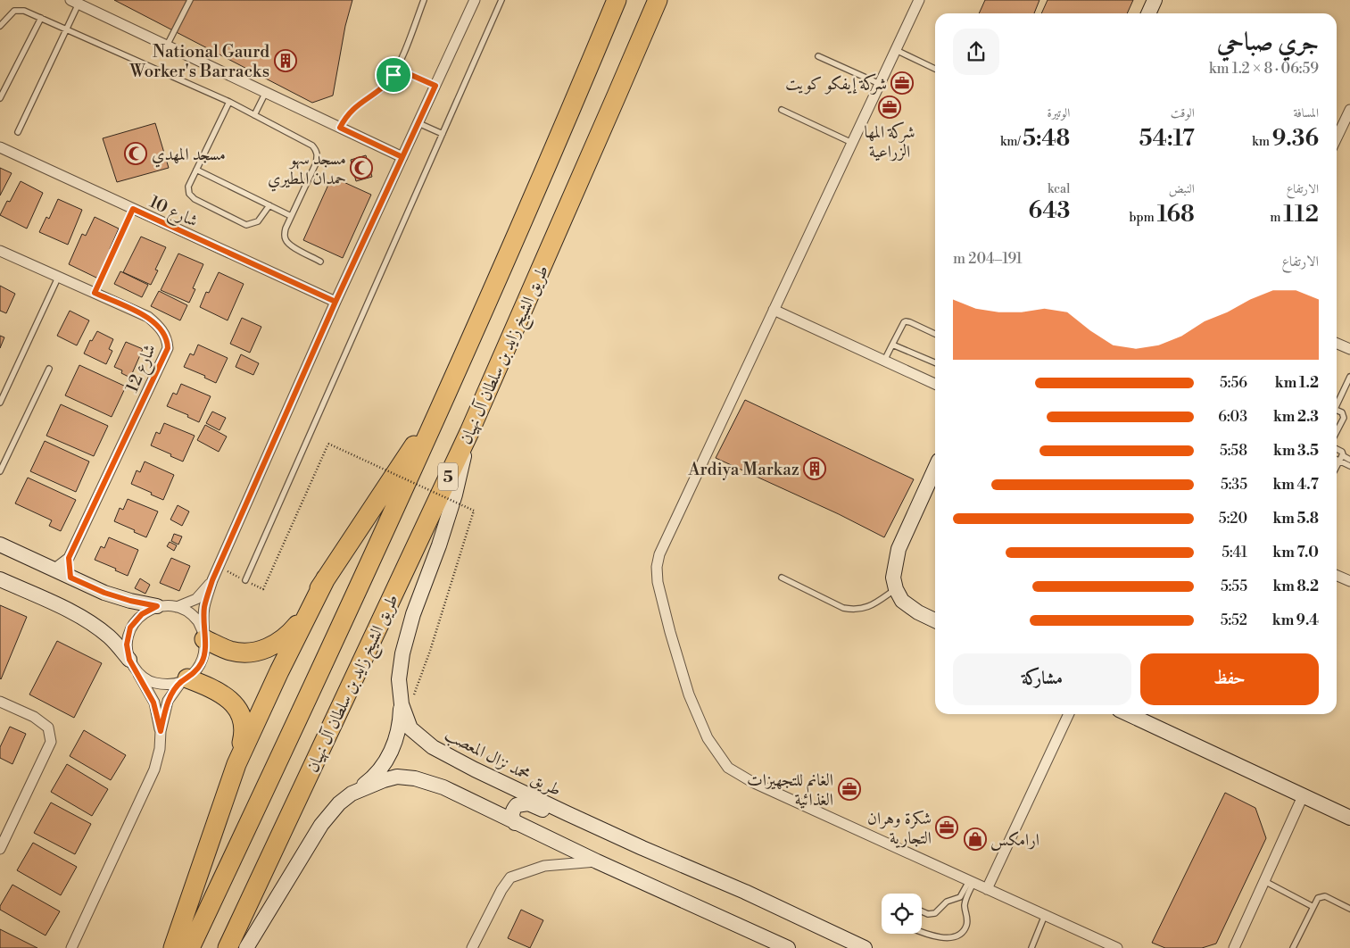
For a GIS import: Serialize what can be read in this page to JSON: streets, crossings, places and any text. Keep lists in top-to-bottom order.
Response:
{
  "streets": {
    "highway": ["طريق الشيخ زايد بن سلطان آل نهيان", "5"],
    "street": ["شارع 10", "شارع 12", "طريق محمد نزال المعصب"]
  },
  "crossings": [
    ["طريق الشيخ زايد بن سلطان آل نهيان", "طريق محمد نزال المعصب"]
  ],
  "places": {
    "building": ["National Gaurd Worker's Barracks", "Ardiya Markaz"],
    "office": [
      "شركة إيفكو كويت",
      "شركة المها الزراعية",
      "الغانم للتجهيزات الغذائية",
      "شكرة وهران التجارية"
    ],
    "mosque": ["مسجد المهدي", "مسجد سهو حمدان المطيري"],
    "shop": ["ارامكس"]
  },
  "page": {
    "heading": ["جري صباحي", "06:59 · 8 × 1.2 km"],
    "stats": [
      ["المسافة", "9.36 km"],
      ["الوقت", "54:17"],
      ["الوتيرة", "5:48 /km"],
      ["الارتفاع", "112 m"],
      ["النبض", "168 bpm"],
      ["kcal", "643"]
    ],
    "chart": ["الارتفاع", "191–204 m"],
    "list": [
      {
        "name": "1.2 km",
        "note": "5:56"
      },
      {
        "name": "2.3 km",
        "note": "6:03"
      },
      {
        "name": "3.5 km",
        "note": "5:58"
      },
      {
        "name": "4.7 km",
        "note": "5:35"
      },
      {
        "name": "5.8 km",
        "note": "5:20"
      },
      {
        "name": "7.0 km",
        "note": "5:41"
      },
      {
        "name": "8.2 km",
        "note": "5:55"
      },
      {
        "name": "9.4 km",
        "note": "5:52"
      }
    ],
    "buttons": ["حفظ", "مشاركة"]
  }
}
